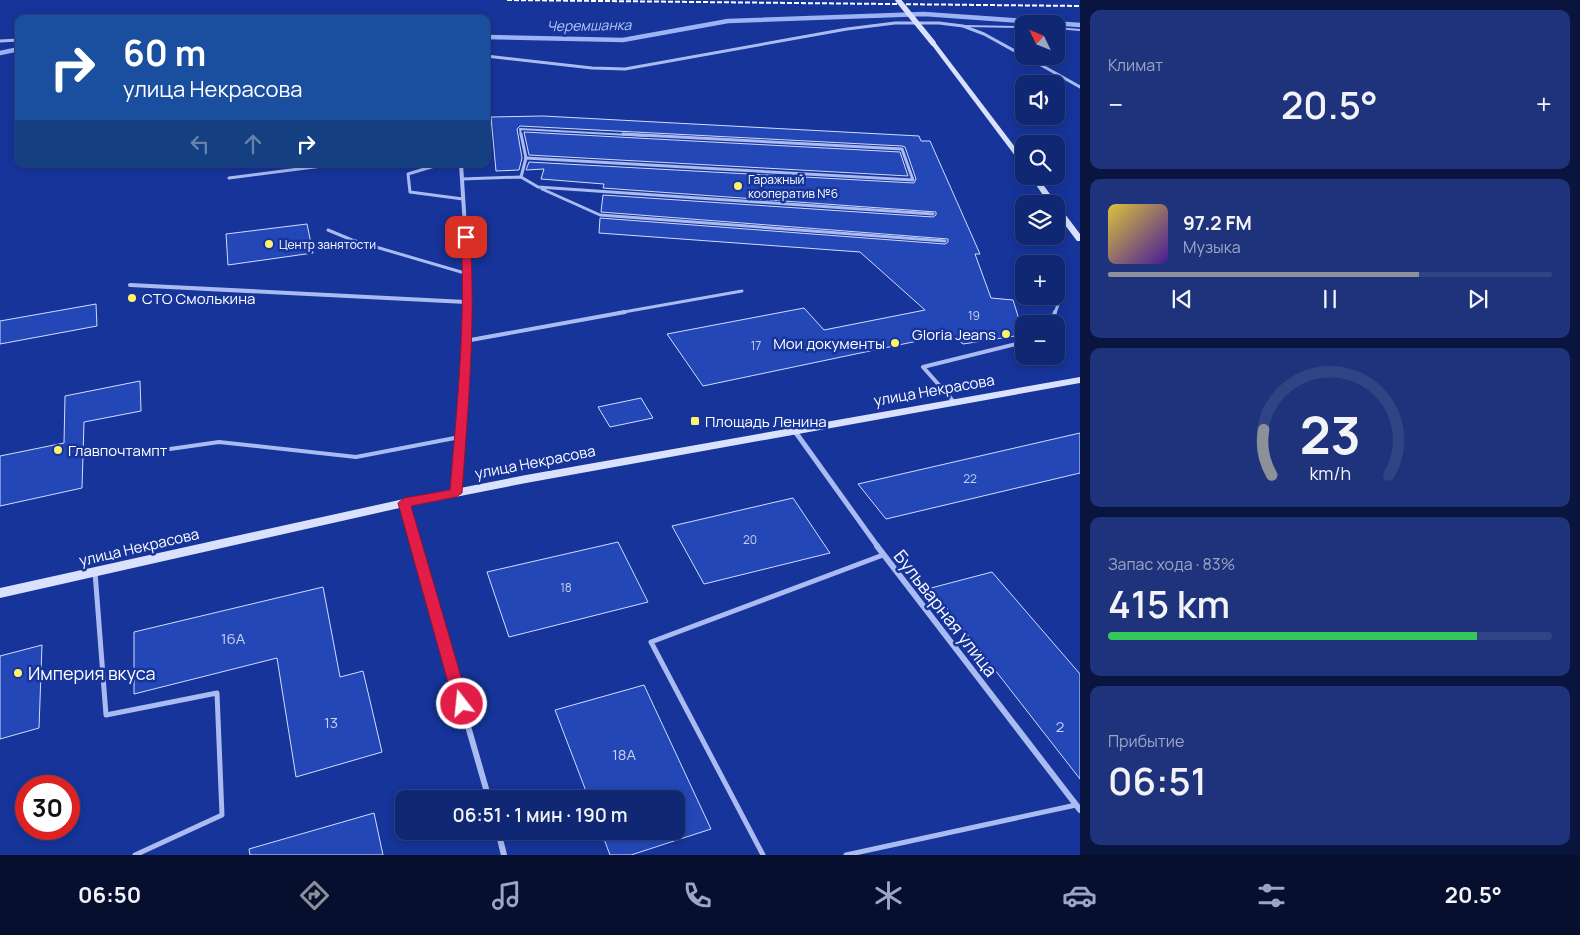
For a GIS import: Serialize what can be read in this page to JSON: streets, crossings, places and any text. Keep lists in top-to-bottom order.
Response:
{
  "streets": {
    "main road": ["улица Некрасова"],
    "street": ["Бульварная улица"]
  },
  "crossings": [
    ["улица Некрасова", "Бульварная улица"]
  ],
  "water": ["Черемшанка"],
  "places": {
    "other": [
      "Гаражный кооператив №6",
      "Центр занятости",
      "СТО Смолькина",
      "Gloria Jeans",
      "Мои документы",
      "Главпочтампт",
      "Империя вкуса"
    ],
    "transit": ["Площадь Ленина"]
  },
  "house_numbers": [
    "19",
    "17",
    "22",
    "20",
    "18",
    "16А",
    "13",
    "2",
    "18А"
  ],
  "north": "top left",
  "page": {
    "tile": [
      "Климат",
      ["Запас хода · 83%", "415 km"],
      ["Прибытие", "06:51"]
    ],
    "map_buttons": ["+", "−"],
    "turn": ["60 m", "улица Некрасова"],
    "heat": ["−", "20.5°", "+"],
    "song": ["97.2 FM", "Музыка"],
    "limit": "30",
    "trip": "06:51 · 1 мин · 190 m",
    "tabs": ["06:50", "20.5°"],
    "gauge": ["23", "km/h"]
  }
}
